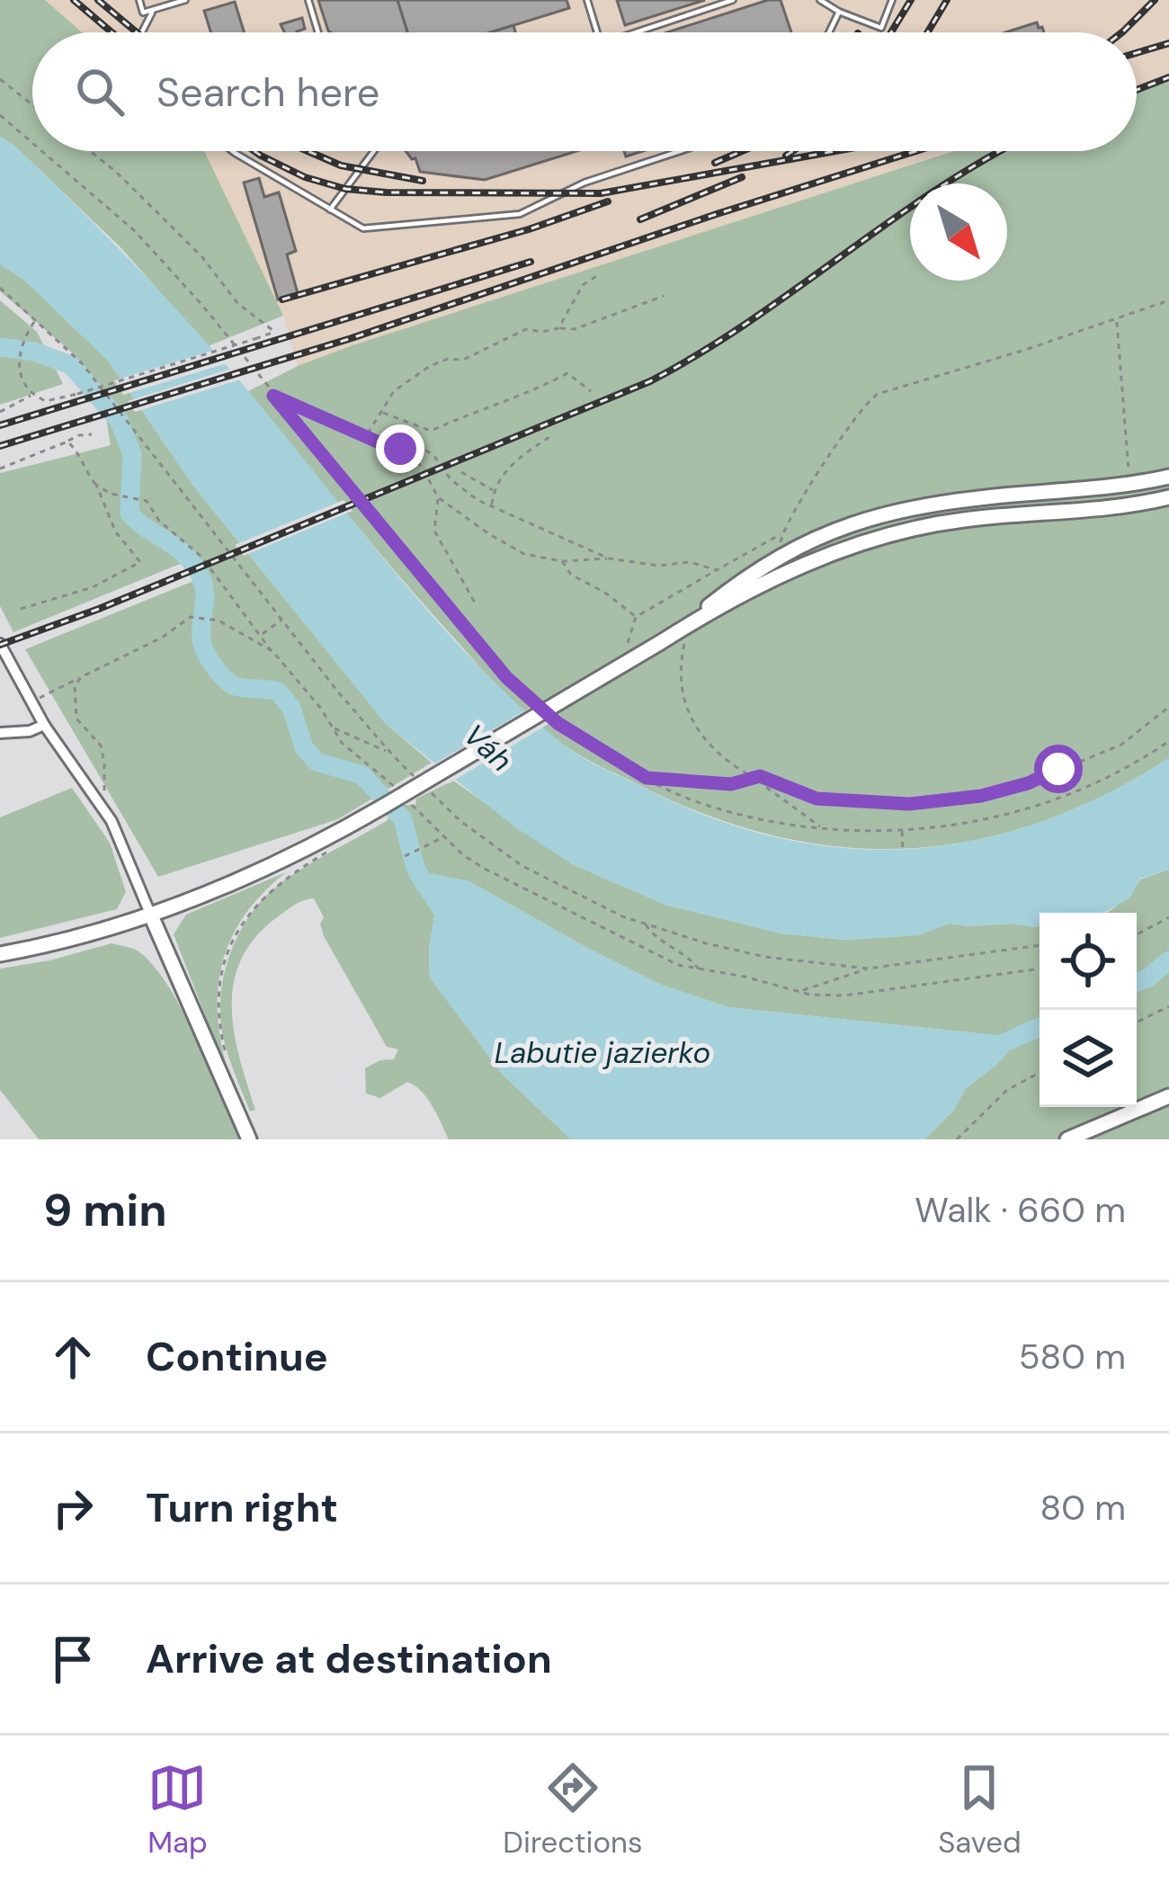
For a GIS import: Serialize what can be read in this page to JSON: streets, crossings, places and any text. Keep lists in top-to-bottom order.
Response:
{
  "water": ["Váh", "Labutie jazierko"],
  "north": "bottom right",
  "page": {
    "search": "Search here",
    "heading": ["9 min", "Walk · 660 m"],
    "list": [
      ["Continue", "580 m"],
      ["Turn right", "80 m"],
      "Arrive at destination"
    ],
    "nav": ["Map", "Directions", "Saved"]
  }
}
